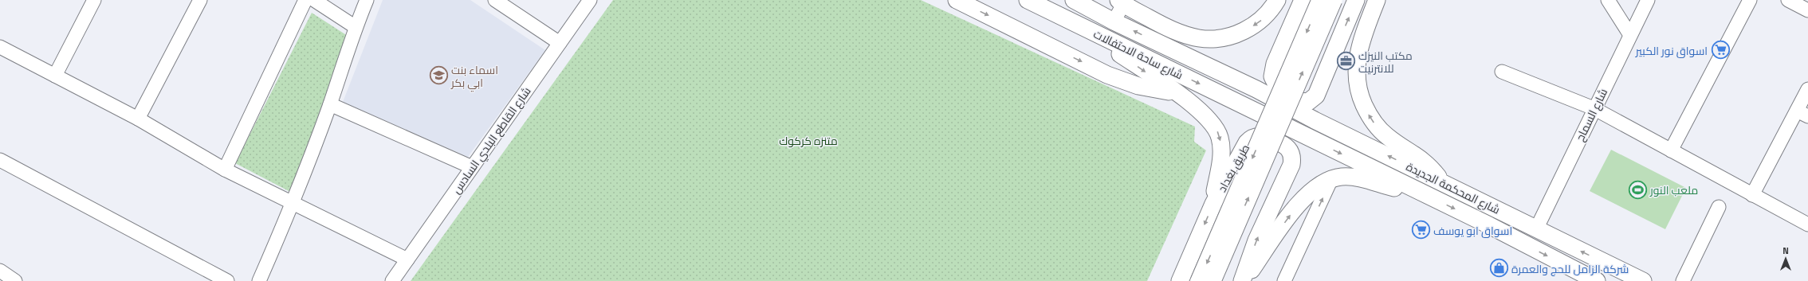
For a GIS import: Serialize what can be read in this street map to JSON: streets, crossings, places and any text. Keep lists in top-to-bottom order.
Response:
{
  "streets": {
    "main road": ["شارع ساحة الاحتفالات", "طريق بغداد", "شارع المحكمة الجديدة"],
    "street": ["شارع السماح", "شارع القاطع البلدي السادس"]
  },
  "crossings": [
    ["شارع ساحة الاحتفالات", "شارع المحكمة الجديدة"],
    ["شارع السماح", "شارع المحكمة الجديدة"]
  ],
  "parks": ["متنزه كركوك"],
  "places": {
    "supermarket": ["اسواق نور الكبير", "اسواق ابو يوسف"],
    "office": ["مكتب النيزك للانترنيت"],
    "school or university": ["اسماء بنت ابي بكر"],
    "sports": ["ملعب النور"],
    "shop": ["شركة الزامل للحج والعمرة"]
  },
  "north": "top"
}
